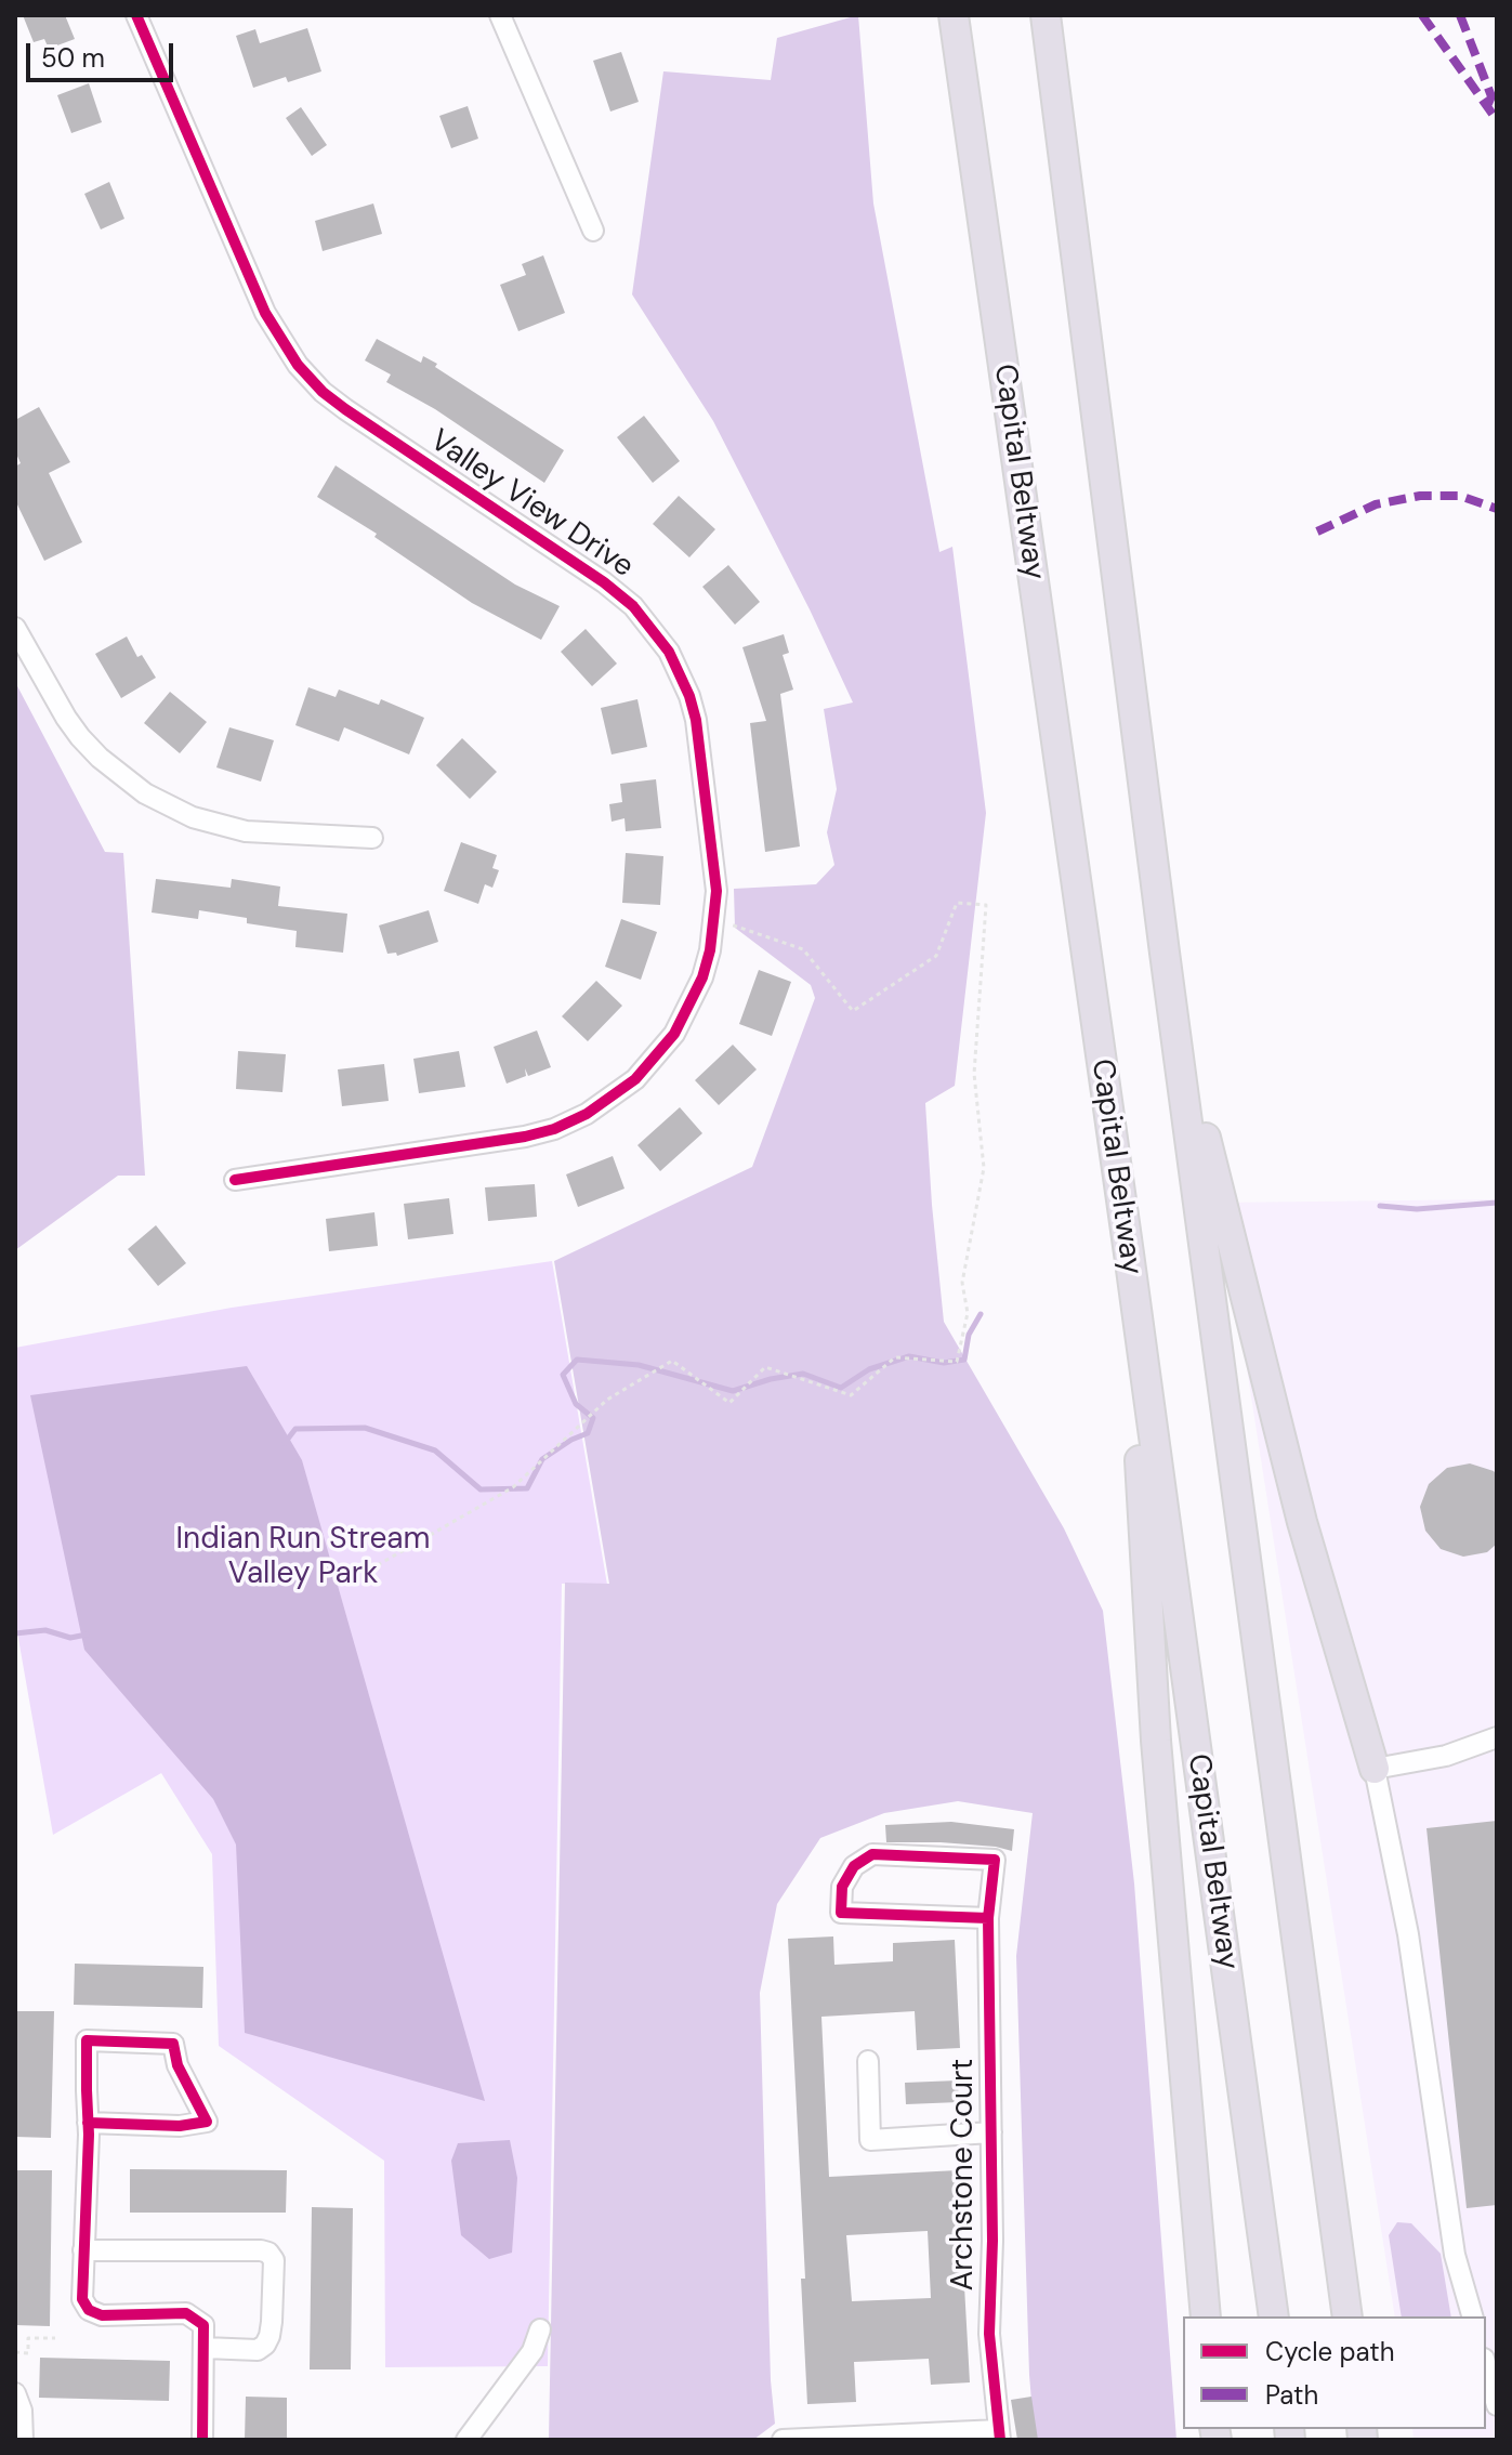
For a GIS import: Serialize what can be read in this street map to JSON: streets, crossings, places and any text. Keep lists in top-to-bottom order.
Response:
{
  "streets": {
    "highway": ["Capital Beltway"],
    "street": ["Valley View Drive", "Archstone Court"]
  },
  "parks": ["Indian Run Stream Valley Park"],
  "legend": ["Cycle path", "Path"],
  "scale_bar": "50 m"
}
